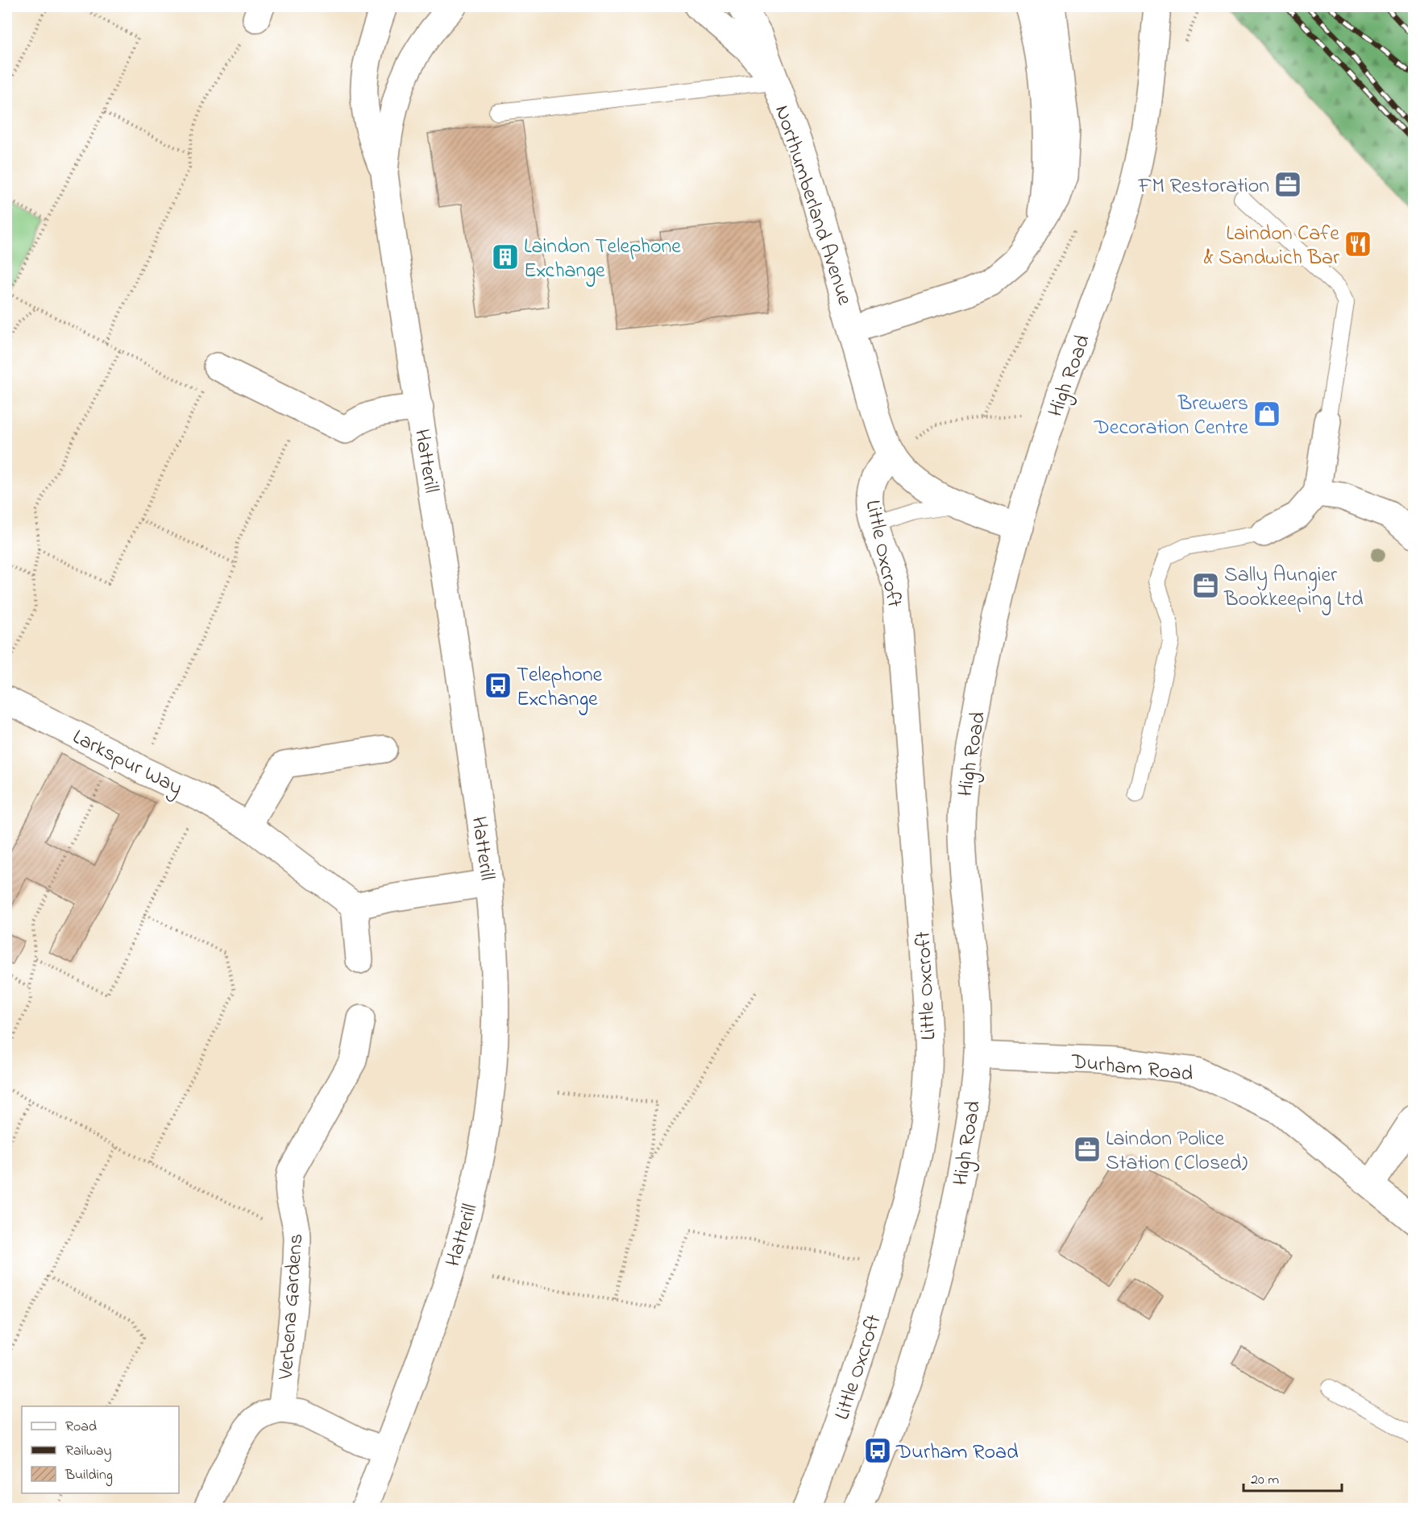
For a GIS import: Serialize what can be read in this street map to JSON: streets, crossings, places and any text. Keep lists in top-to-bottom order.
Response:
{
  "streets": {
    "street": [
      "Northumberland Avenue",
      "High Road",
      "Hatterill",
      "Little Oxcroft",
      "Larkspur Way",
      "Durham Road",
      "Verbena Gardens"
    ]
  },
  "crossings": [
    ["High Road", "Durham Road"],
    ["Hatterill", "Verbena Gardens"]
  ],
  "places": {
    "office": ["FM Restoration", "Sally Aungier Bookkeeping Ltd", "Laindon Police Station (Closed)"],
    "restaurant": ["Laindon Cafe & Sandwich Bar"],
    "building": ["Laindon Telephone Exchange"],
    "shop": ["Brewers Decoration Centre"],
    "bus stop": ["Telephone Exchange", "Durham Road"]
  },
  "legend": ["Road", "Railway", "Building"],
  "scale_bar": "20 m"
}
